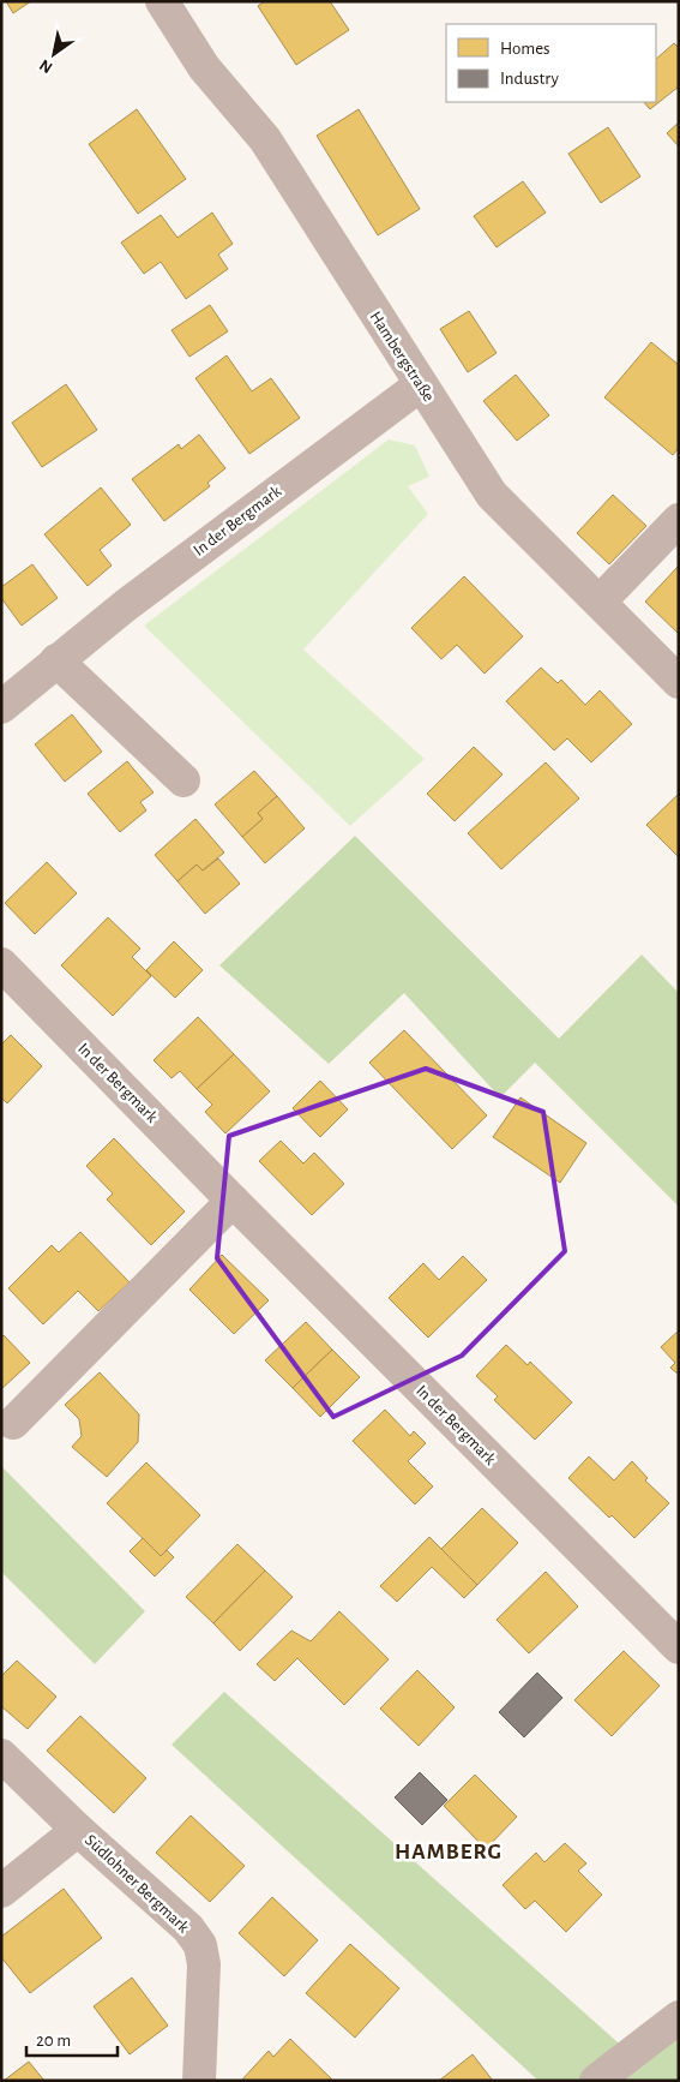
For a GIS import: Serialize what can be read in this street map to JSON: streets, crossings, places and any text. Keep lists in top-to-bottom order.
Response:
{
  "streets": {
    "street": ["Hambergstraße", "In der Bergmark", "Südlohner Bergmark"]
  },
  "crossings": [
    ["Hambergstraße", "In der Bergmark"]
  ],
  "districts": ["HAMBERG"],
  "legend": ["Homes", "Industry"],
  "scale_bar": "20 m",
  "north": "bottom left"
}
